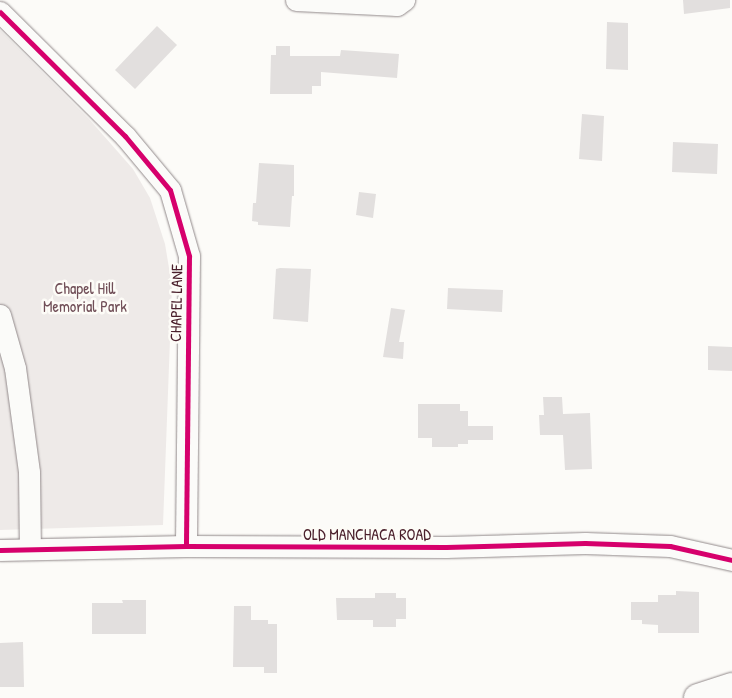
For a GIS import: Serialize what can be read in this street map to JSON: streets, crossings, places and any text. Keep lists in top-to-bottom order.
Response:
{
  "streets": {
    "street": ["CHAPEL LANE", "OLD MANCHACA ROAD"]
  },
  "crossings": [
    ["CHAPEL LANE", "OLD MANCHACA ROAD"]
  ],
  "parks": ["Chapel Hill Memorial Park"]
}
